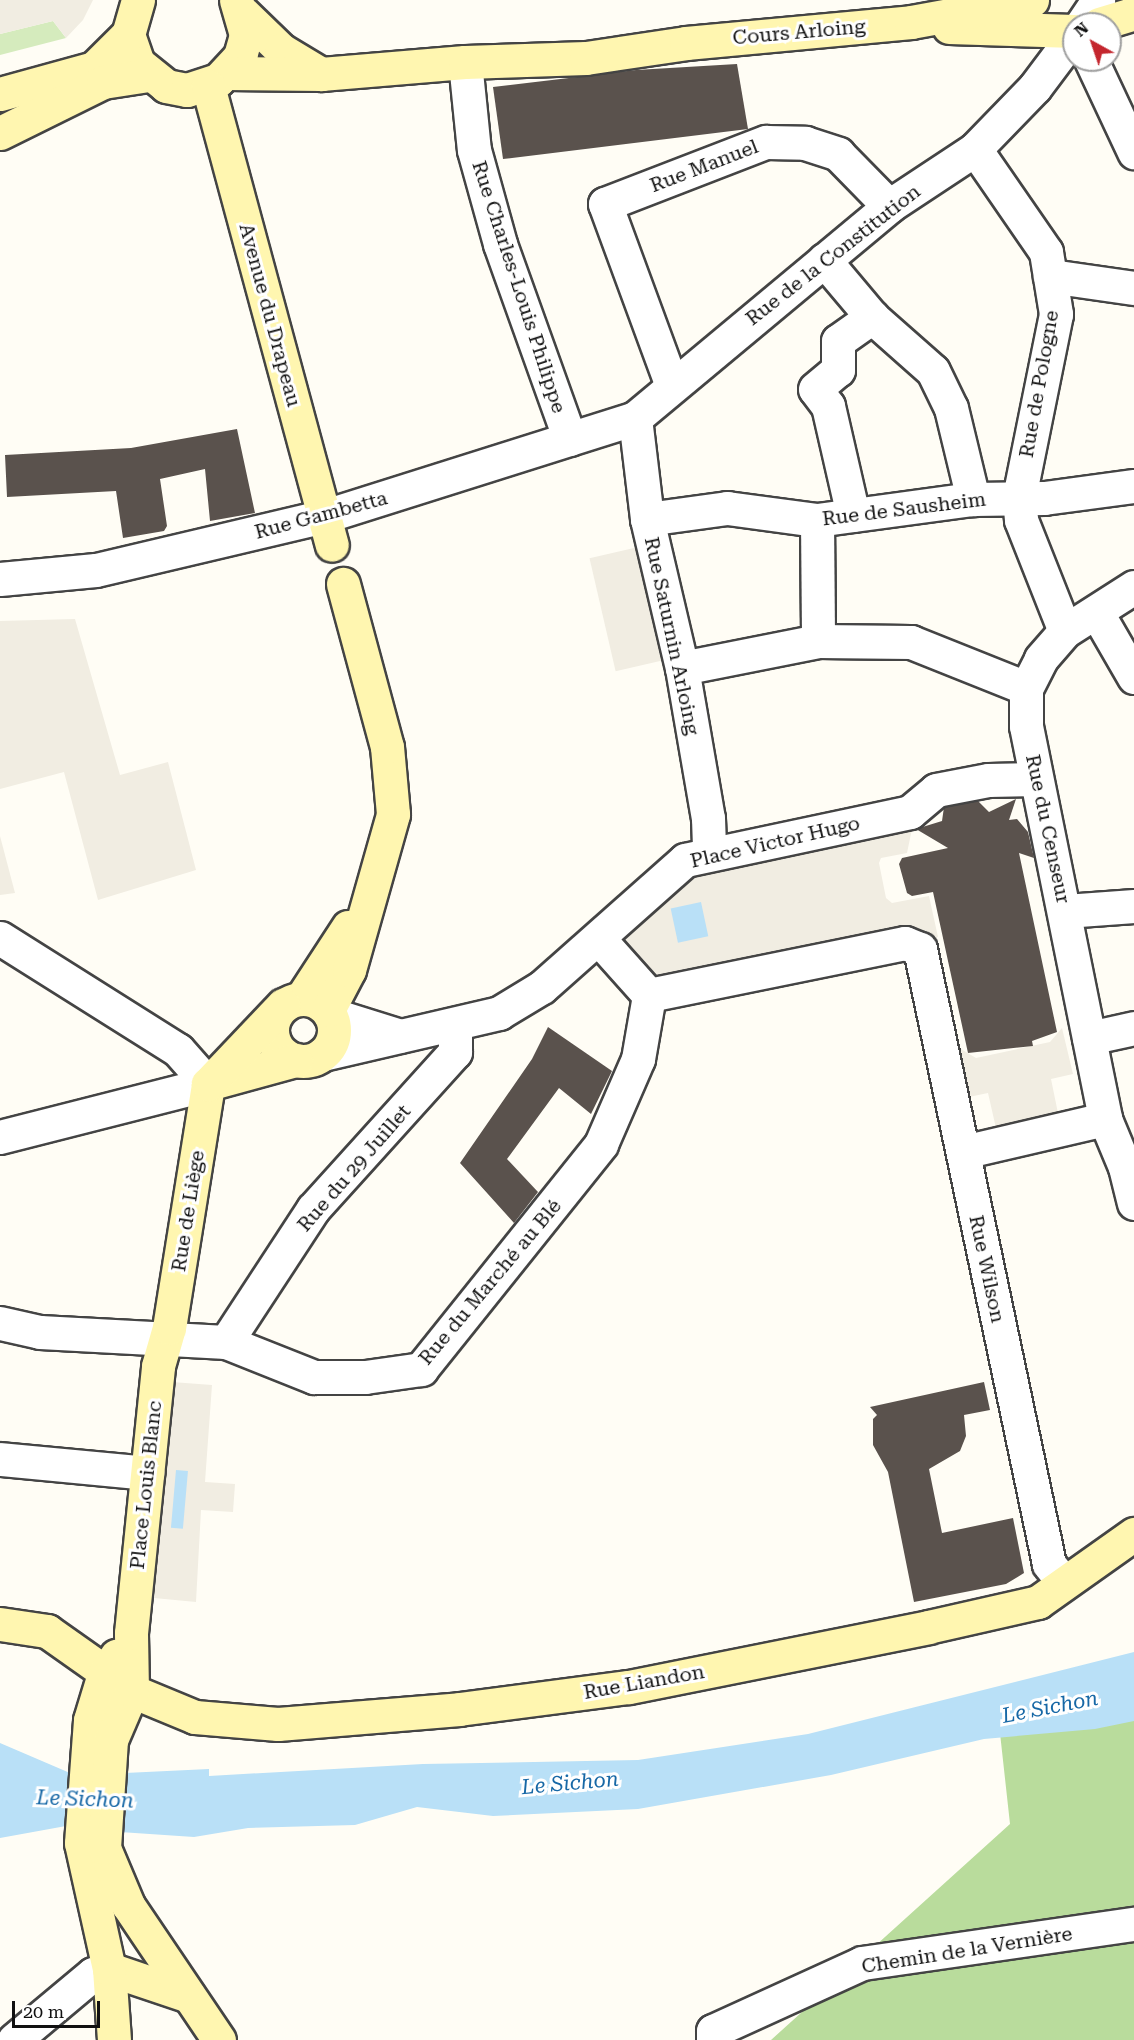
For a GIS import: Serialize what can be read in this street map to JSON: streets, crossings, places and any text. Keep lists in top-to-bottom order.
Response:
{
  "streets": {
    "main road": [
      "Cours Arloing",
      "Avenue du Drapeau",
      "Rue de Liège",
      "Place Louis Blanc",
      "Rue Liandon"
    ],
    "street": [
      "Rue Manuel",
      "Rue de la Constitution",
      "Rue Charles-Louis Philippe",
      "Rue de Pologne",
      "Rue de Sausheim",
      "Rue Gambetta",
      "Rue Saturnin Arloing",
      "Rue du Censeur",
      "Place Victor Hugo",
      "Rue du 29 Juillet",
      "Rue Wilson",
      "Rue du Marché au Blé",
      "Chemin de la Vernière"
    ]
  },
  "crossings": [
    ["Cours Arloing", "Rue Charles-Louis Philippe"],
    ["Cours Arloing", "Avenue du Drapeau"],
    ["Rue Manuel", "Rue de la Constitution"],
    ["Rue de la Constitution", "Rue de Pologne"],
    ["Rue de la Constitution", "Rue Gambetta"],
    ["Rue de la Constitution", "Rue Saturnin Arloing"],
    ["Rue Charles-Louis Philippe", "Rue Gambetta"],
    ["Avenue du Drapeau", "Rue Gambetta"],
    ["Rue de Pologne", "Rue de Sausheim"],
    ["Rue de Pologne", "Rue du Censeur"],
    ["Rue de Sausheim", "Rue Saturnin Arloing"],
    ["Rue Gambetta", "Rue Saturnin Arloing"],
    ["Rue Saturnin Arloing", "Place Victor Hugo"],
    ["Rue du Censeur", "Place Victor Hugo"],
    ["Place Victor Hugo", "Rue du 29 Juillet"],
    ["Rue du 29 Juillet", "Rue du Marché au Blé"],
    ["Rue de Liège", "Rue du Marché au Blé"],
    ["Rue de Liège", "Place Louis Blanc"],
    ["Rue Wilson", "Rue du Marché au Blé"],
    ["Rue Wilson", "Rue Liandon"],
    ["Rue du Marché au Blé", "Place Louis Blanc"],
    ["Place Louis Blanc", "Rue Liandon"]
  ],
  "water": ["Le Sichon"],
  "scale_bar": "20 m",
  "north": "top left"
}
